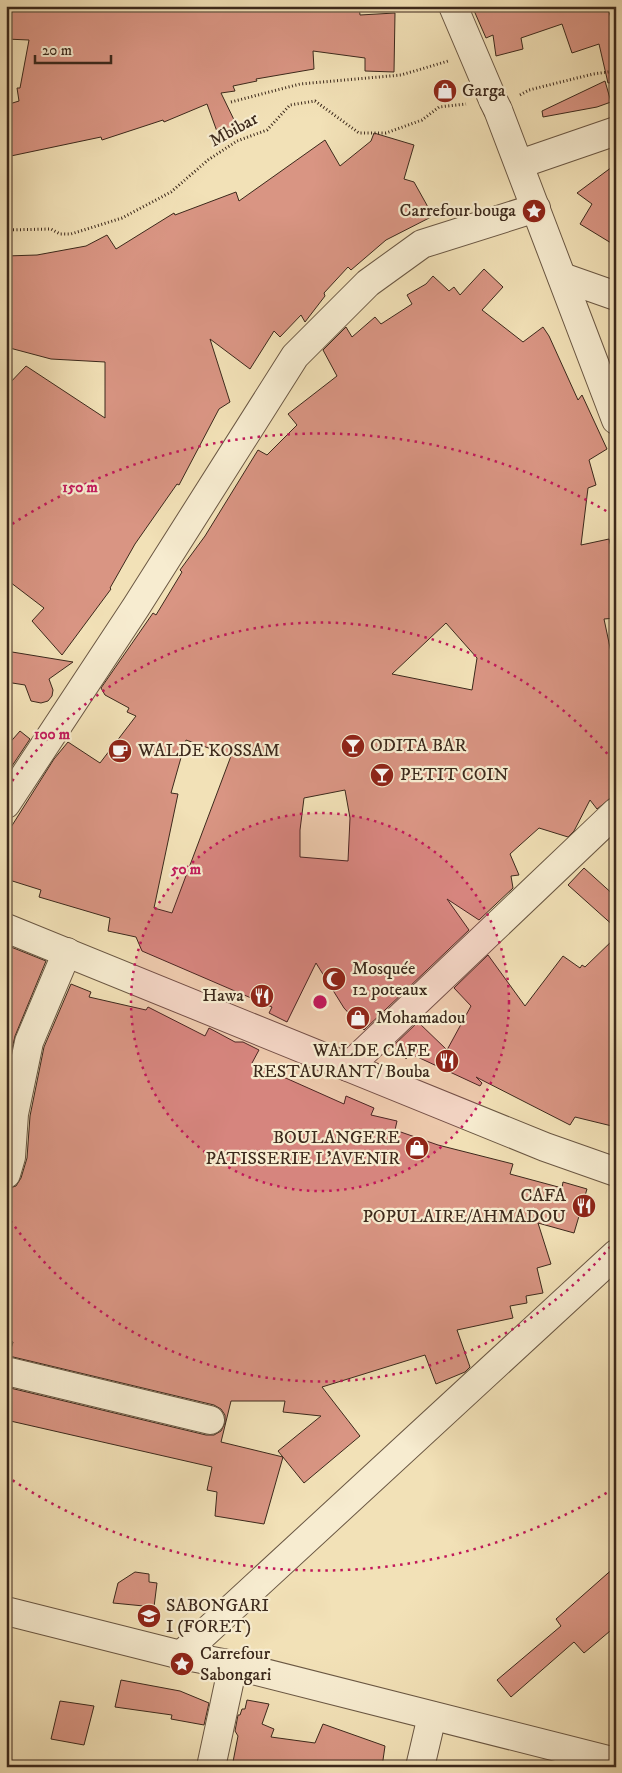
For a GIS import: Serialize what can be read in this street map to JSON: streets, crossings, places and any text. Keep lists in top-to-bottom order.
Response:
{
  "streets": {
    "path": ["Mbibar"]
  },
  "places": {
    "shop": ["Garga", "Mohamadou", "BOULANGERE PATISSERIE L'AVENIR"],
    "place": ["Carrefour bouga", "Carrefour Sabongari"],
    "bar": ["ODITA BAR", "PETIT COIN"],
    "cafe": ["WALDE KOSSAM"],
    "mosque": ["Mosquée 12 poteaux"],
    "restaurant": ["Hawa", "WALDE CAFE RESTAURANT/ Bouba", "CAFA POPULAIRE/AHMADOU"],
    "school or university": ["SABONGARI I (FORET)"]
  },
  "scale_bar": "20 m",
  "rings": ["150 m", "100 m", "50 m"]
}
